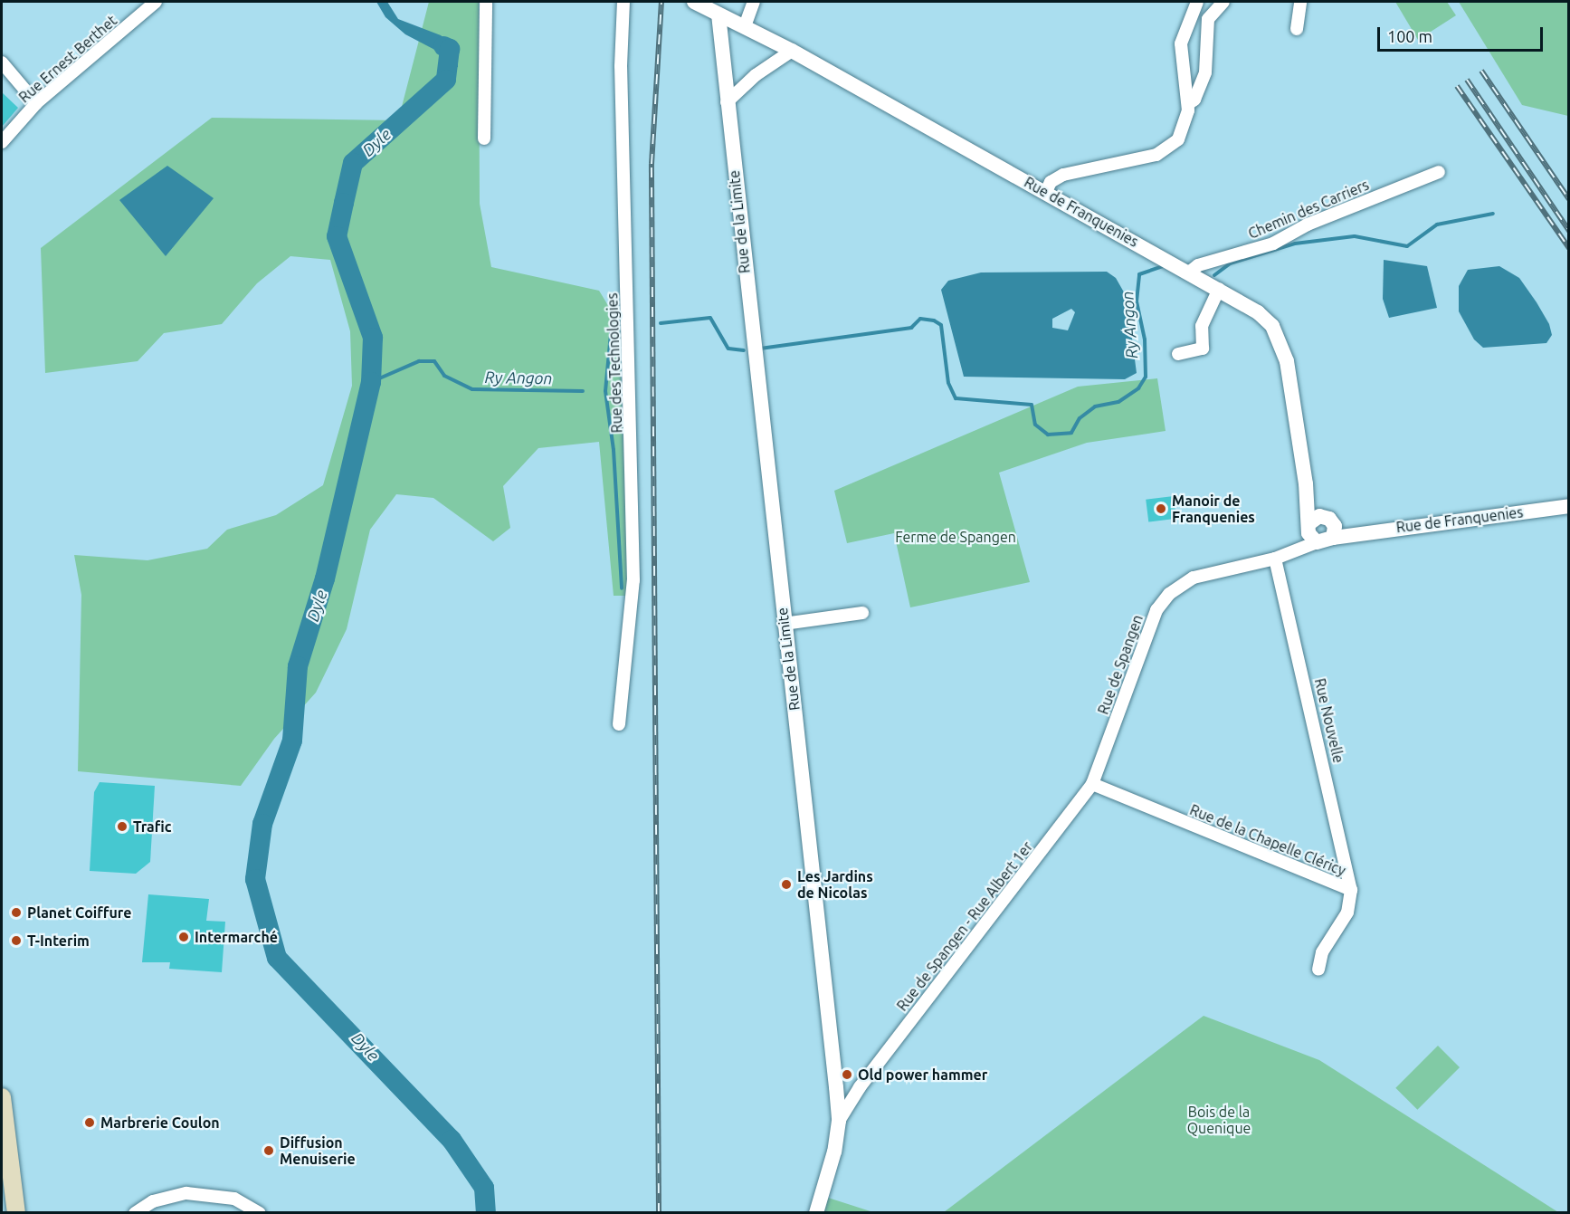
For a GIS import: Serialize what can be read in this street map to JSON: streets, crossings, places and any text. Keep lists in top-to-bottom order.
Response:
{
  "streets": {
    "street": [
      "Rue Ernest Berthet",
      "Chemin des Carriers",
      "Rue de Franquenies",
      "Rue de la Limite",
      "Rue des Technologies",
      "Rue de Spangen",
      "Rue Nouvelle",
      "Rue de la Chapelle Cléricy",
      "Rue de Spangen - Rue Albert 1er"
    ]
  },
  "crossings": [
    ["Chemin des Carriers", "Rue de Franquenies"],
    ["Rue de Franquenies", "Rue de la Limite"],
    ["Rue de Franquenies", "Rue de Spangen"],
    ["Rue de la Limite", "Rue de Spangen - Rue Albert 1er"],
    ["Rue de Spangen", "Rue Nouvelle"],
    ["Rue de Spangen", "Rue de la Chapelle Cléricy"],
    ["Rue de Spangen", "Rue de Spangen - Rue Albert 1er"],
    ["Rue Nouvelle", "Rue de la Chapelle Cléricy"],
    ["Rue de la Chapelle Cléricy", "Rue de Spangen - Rue Albert 1er"]
  ],
  "water": ["Dyle", "Ry Angon"],
  "parks": ["Ferme de Spangen", "Bois de la Quenique"],
  "places": [
    "Manoir de Franquenies",
    "Trafic",
    "Les Jardins de Nicolas",
    "Planet Coiffure",
    "Intermarché",
    "T-Interim",
    "Old power hammer",
    "Marbrerie Coulon",
    "Diffusion Menuiserie"
  ],
  "scale_bar": "100 m"
}
